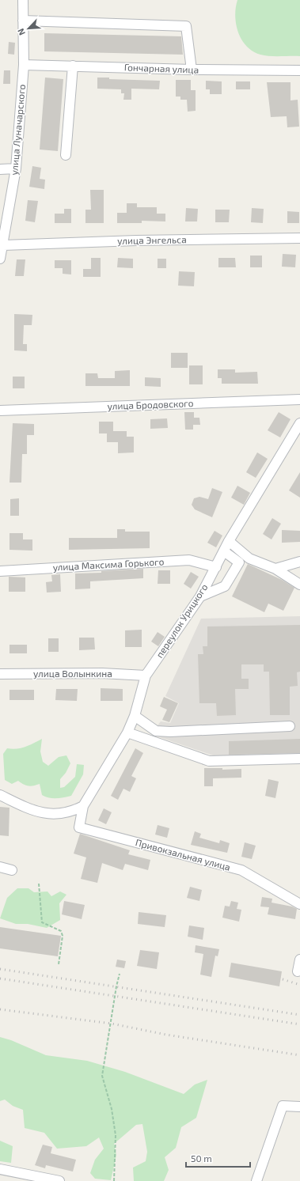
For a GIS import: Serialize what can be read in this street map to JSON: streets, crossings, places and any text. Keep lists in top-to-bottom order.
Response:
{
  "streets": {
    "street": [
      "Гончарная улица",
      "улица Луначарского",
      "улица Энгельса",
      "улица Бродовского",
      "улица Максима Горького",
      "переулок Урицкого",
      "улица Волынкина",
      "Привокзальная улица"
    ]
  },
  "crossings": [
    ["Гончарная улица", "улица Луначарского"],
    ["улица Луначарского", "улица Энгельса"],
    ["улица Максима Горького", "переулок Урицкого"],
    ["переулок Урицкого", "улица Волынкина"],
    ["переулок Урицкого", "Привокзальная улица"]
  ],
  "scale_bar": "50 m",
  "north": "bottom left"
}
